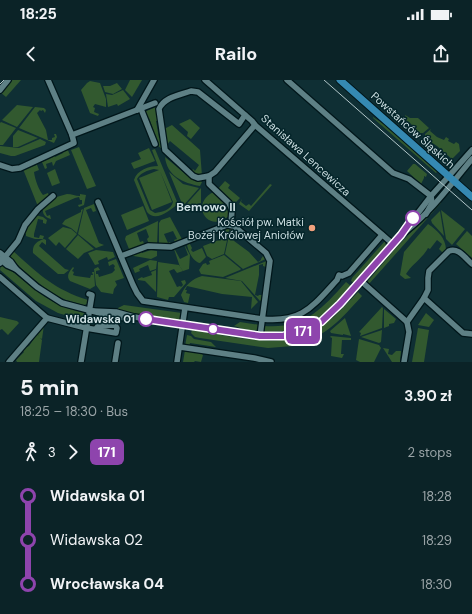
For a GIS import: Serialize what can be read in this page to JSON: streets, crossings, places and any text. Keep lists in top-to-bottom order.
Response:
{
  "streets": {
    "main road": ["Powstańców Śląskich"],
    "street": ["Stanisława Lencewicza"]
  },
  "districts": ["Bemowo II"],
  "places": ["Kościół pw. Matki Bożej Królowej Aniołów", "Widawska 01"],
  "lines": ["bus line 171"],
  "page": {
    "status": "18:25",
    "header": "Railo",
    "on_map": "171",
    "heading": ["5 min", "18:25 – 18:30 · Bus", "3.90 zł"],
    "legs": ["3", "171", "2 stops"],
    "list": [
      {
        "name": "Widawska 01",
        "value": "18:28"
      },
      {
        "name": "Widawska 02",
        "value": "18:29"
      },
      {
        "name": "Wrocławska 04",
        "value": "18:30"
      }
    ]
  }
}
